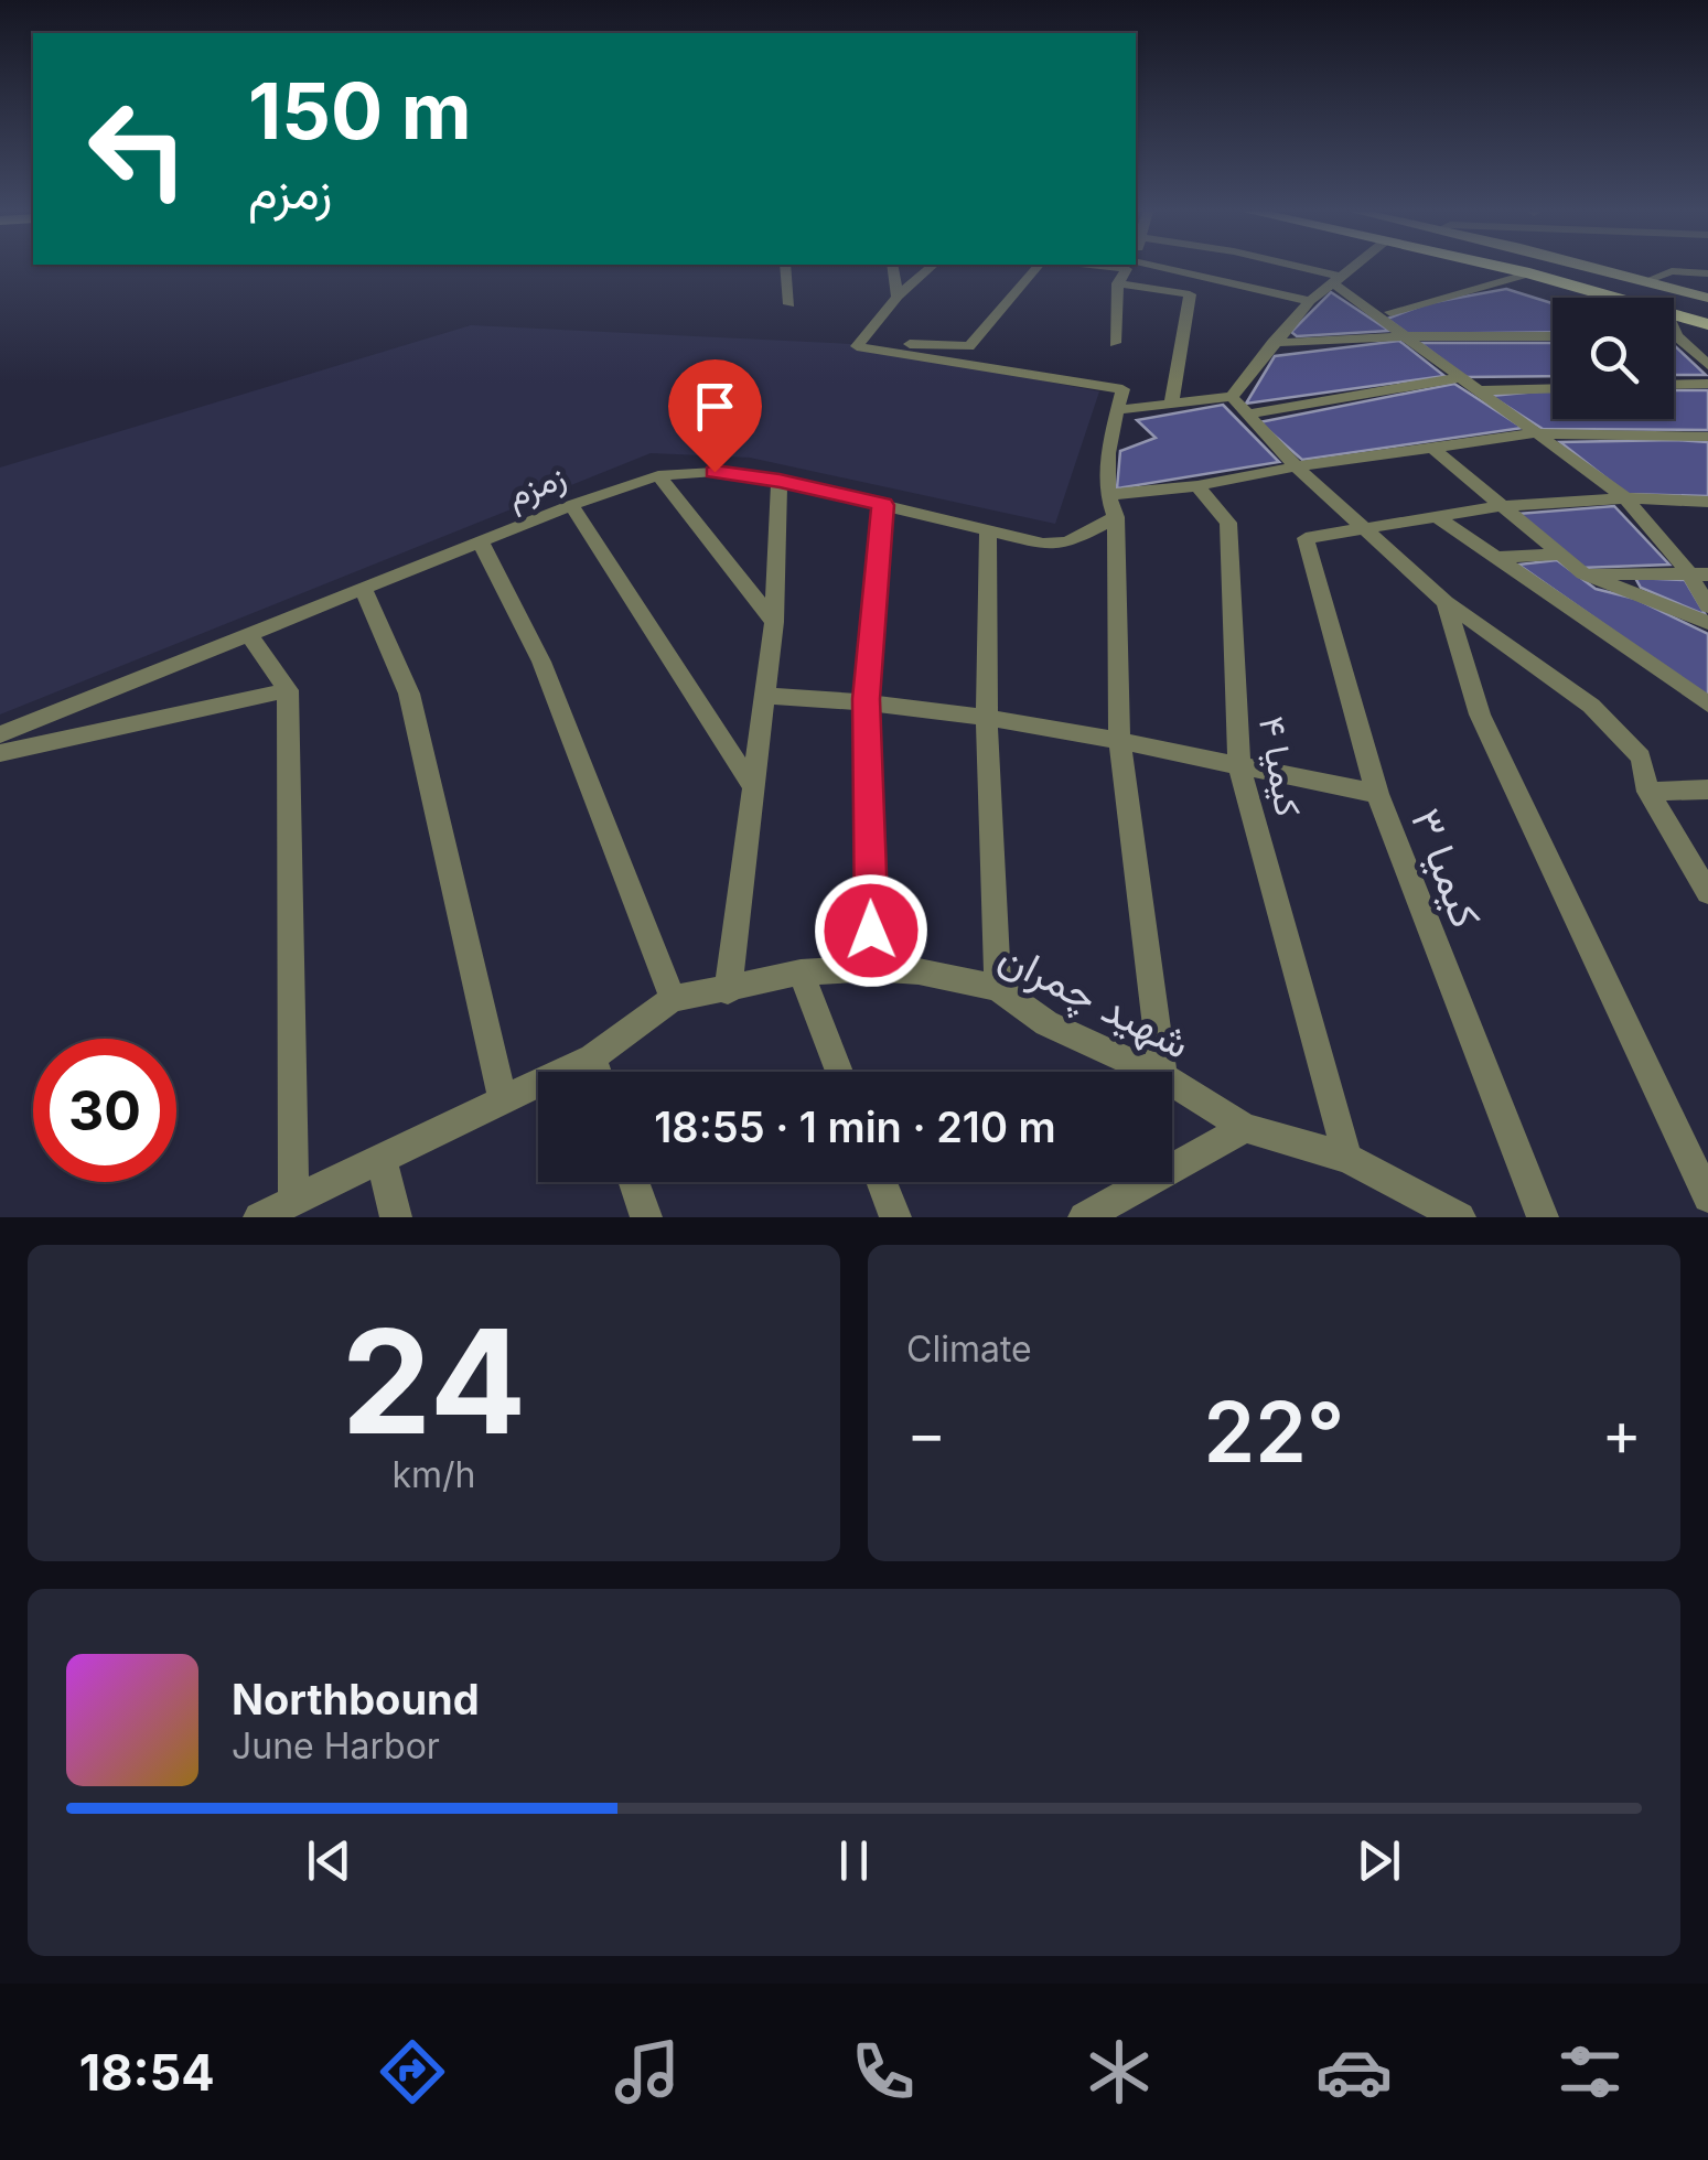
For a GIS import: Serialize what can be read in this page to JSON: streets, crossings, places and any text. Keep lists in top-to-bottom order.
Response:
{
  "streets": {
    "street": [
      "زمزم",
      "کیمیا ۴",
      "کیمیا ۳",
      "شهید چمران"
    ]
  },
  "crossings": [
    ["کیمیا ۴", "شهید چمران"]
  ],
  "page": {
    "turn": ["150 m", "زمزم"],
    "limit": "30",
    "trip": "18:55 · 1 min · 210 m",
    "tile": [
      ["24", "km/h"],
      "Climate"
    ],
    "heat": ["−", "22°", "+"],
    "song": ["Northbound", "June Harbor"],
    "tabs": "18:54"
  }
}
